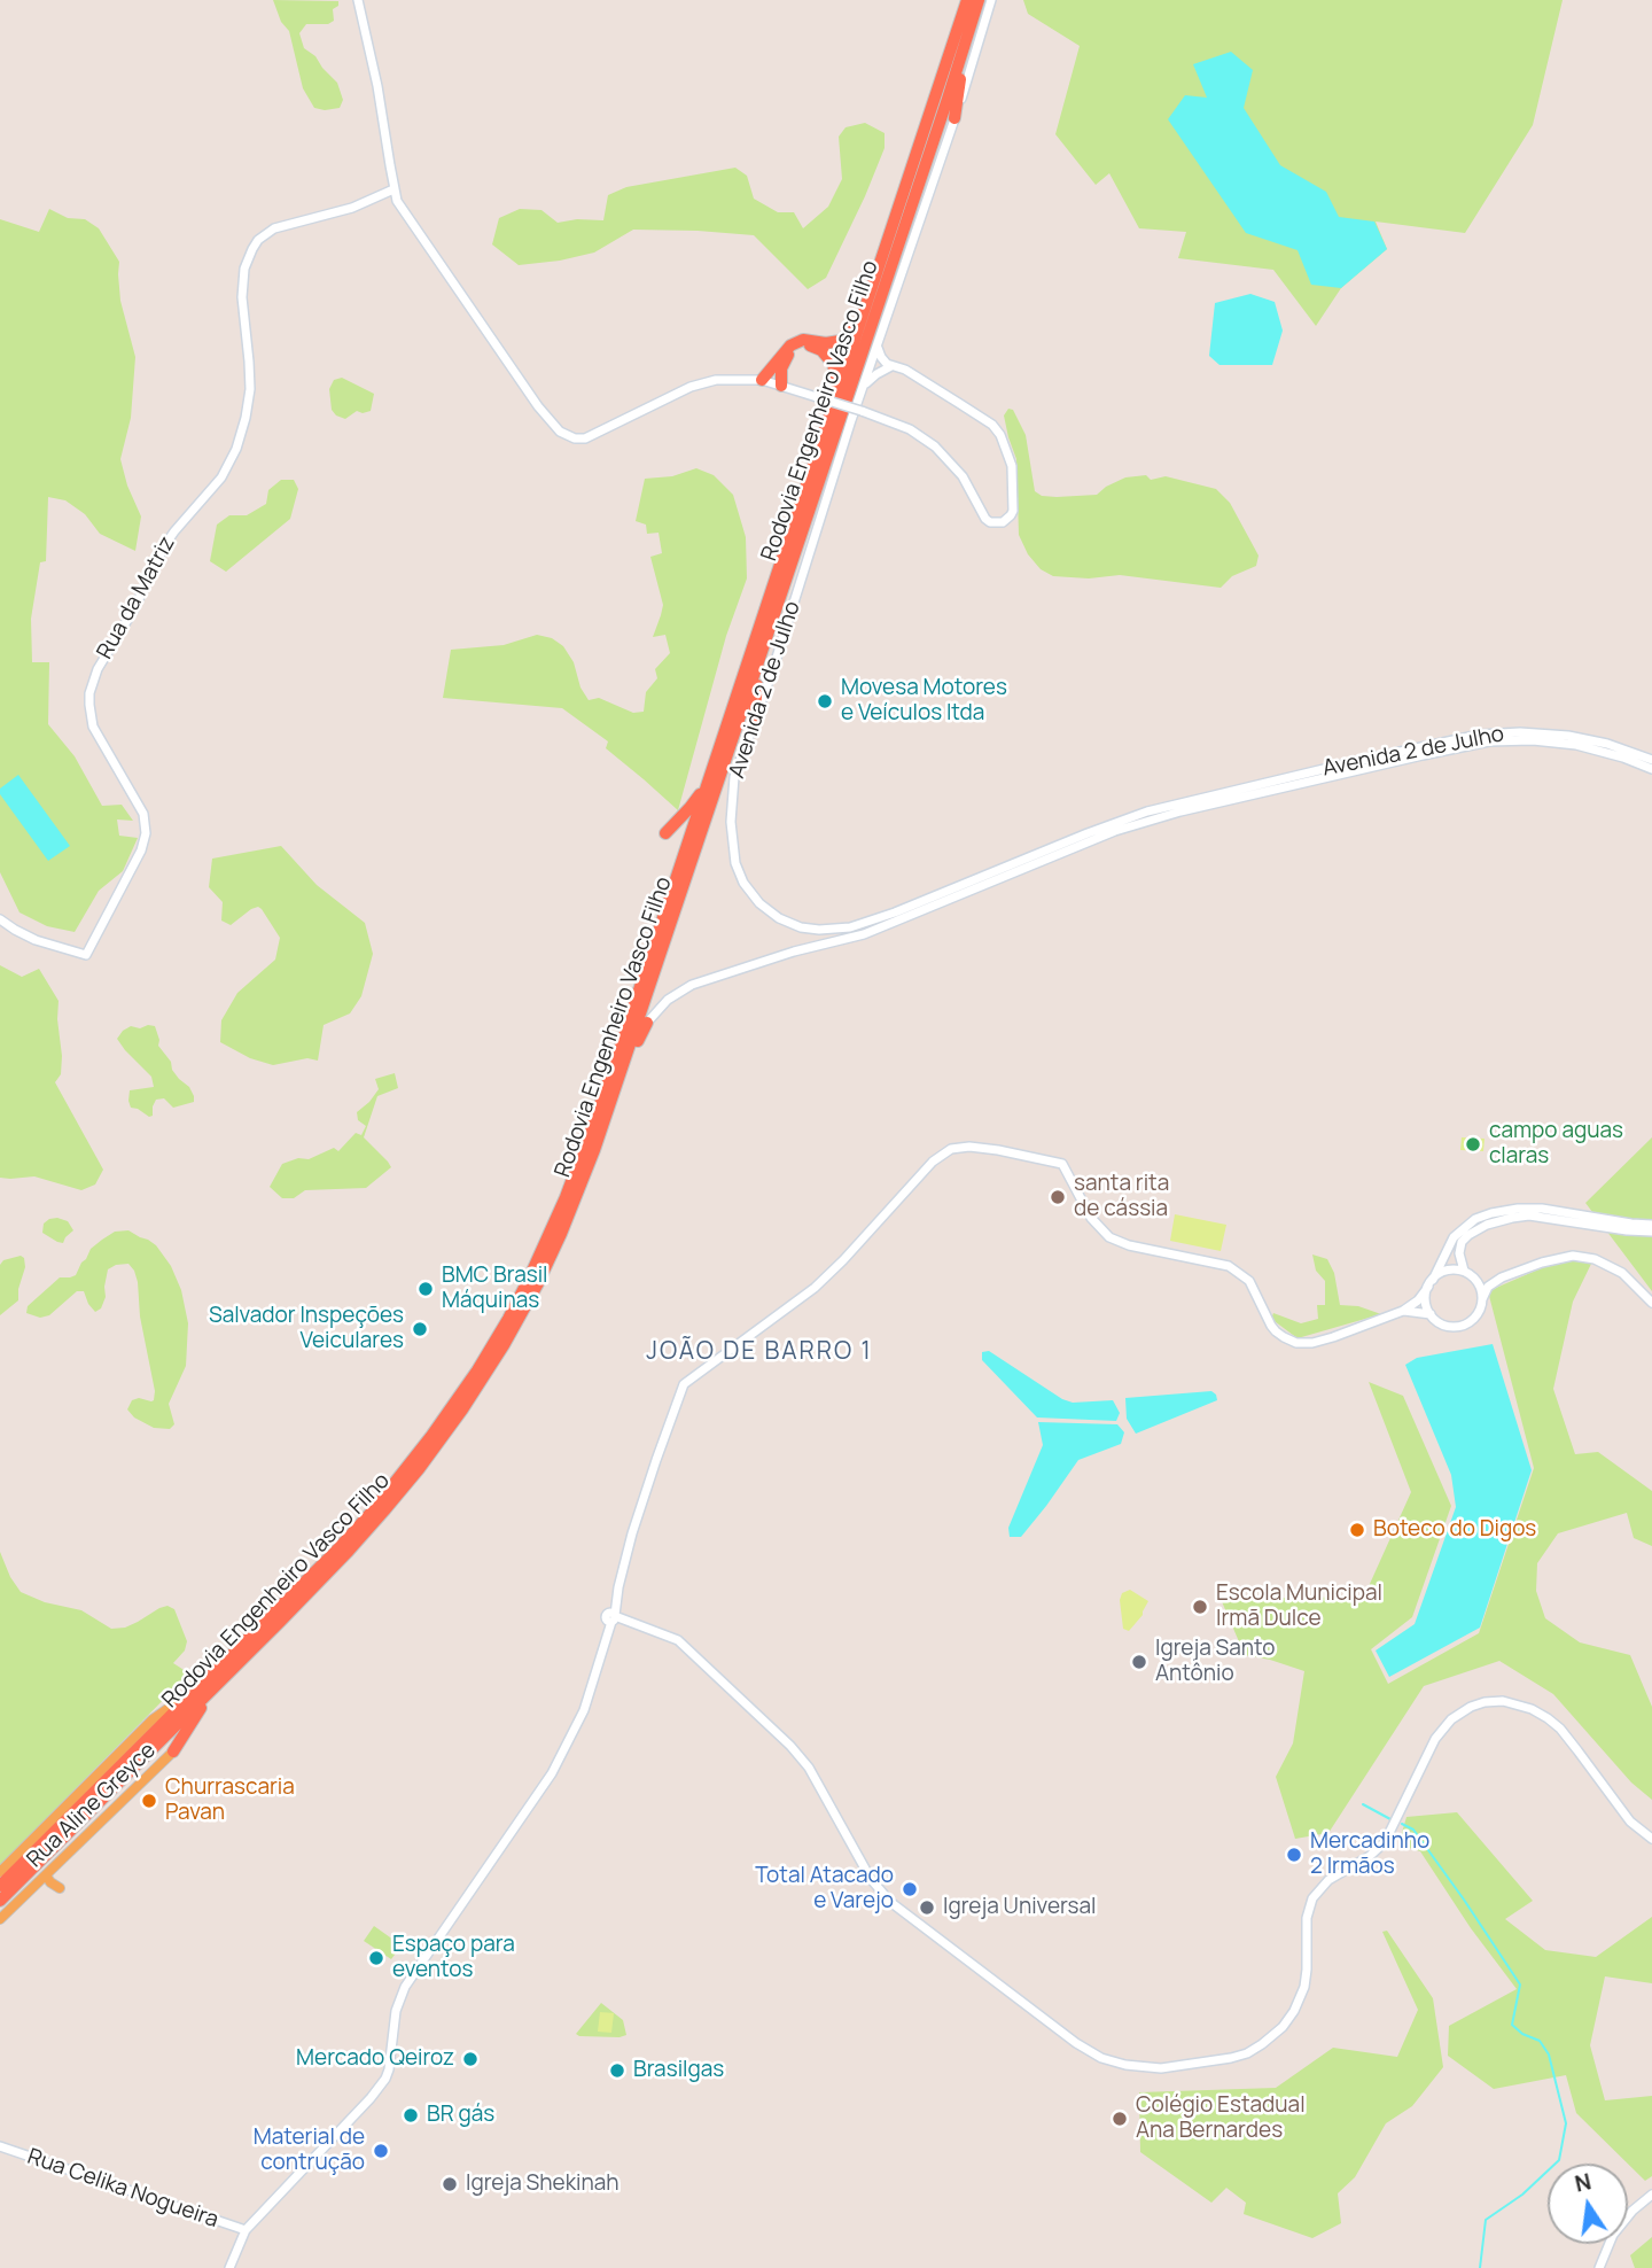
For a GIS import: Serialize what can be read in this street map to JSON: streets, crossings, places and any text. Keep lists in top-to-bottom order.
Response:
{
  "streets": {
    "highway": ["Rodovia Engenheiro Vasco Filho"],
    "main road": [
      "Rua da Matriz",
      "Avenida 2 de Julho",
      "Rua Aline Greyce",
      "Rua Celika Nogueira"
    ]
  },
  "districts": ["JOÃO DE BARRO 1"],
  "places": [
    "Movesa Motores e Veículos ltda",
    "campo aguas claras",
    "santa rita de cássia",
    "BMC Brasil Máquinas",
    "Salvador Inspeções Veiculares",
    "Boteco do Digos",
    "Escola Municipal Irmã Dulce",
    "Igreja Santo Antônio",
    "Churrascaria Pavan",
    "Mercadinho 2 Irmãos",
    "Total Atacado e Varejo",
    "Igreja Universal",
    "Espaço para eventos",
    "Mercado Qeiroz",
    "Brasilgas",
    "BR gás",
    "Colégio Estadual Ana Bernardes",
    "Material de contrução",
    "Igreja Shekinah"
  ],
  "north": "top"
}
